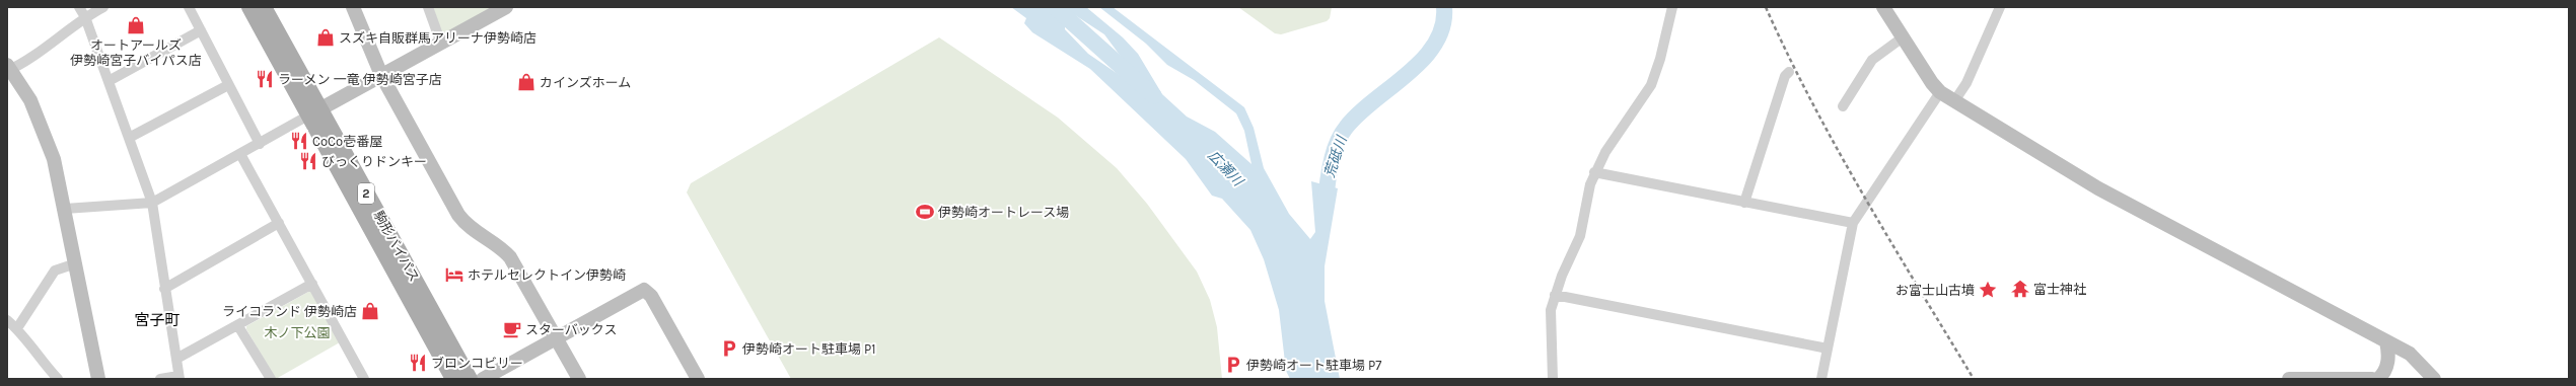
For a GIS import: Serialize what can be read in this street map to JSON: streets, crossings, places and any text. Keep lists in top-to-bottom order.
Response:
{
  "streets": {
    "main road": ["2", "駒形バイパス"]
  },
  "districts": ["宮子町"],
  "water": ["荒砥川", "広瀬川"],
  "parks": ["木ノ下公園"],
  "places": {
    "shop": [
      "オートアールズ 伊勢崎宮子バイパス店",
      "スズキ自販群馬アリーナ伊勢崎店",
      "カインズホーム",
      "ライコランド 伊勢崎店"
    ],
    "restaurant": [
      "ラーメン 一竜 伊勢崎宮子店",
      "CoCo壱番屋",
      "びっくりドンキー",
      "ブロンコビリー"
    ],
    "sports": ["伊勢崎オートレース場"],
    "hotel": ["ホテルセレクトイン伊勢崎"],
    "temple": ["富士神社"],
    "place": ["お富士山古墳"],
    "cafe": ["スターバックス"],
    "parking": ["伊勢崎オート駐車場 P1", "伊勢崎オート駐車場 P7"]
  }
}
